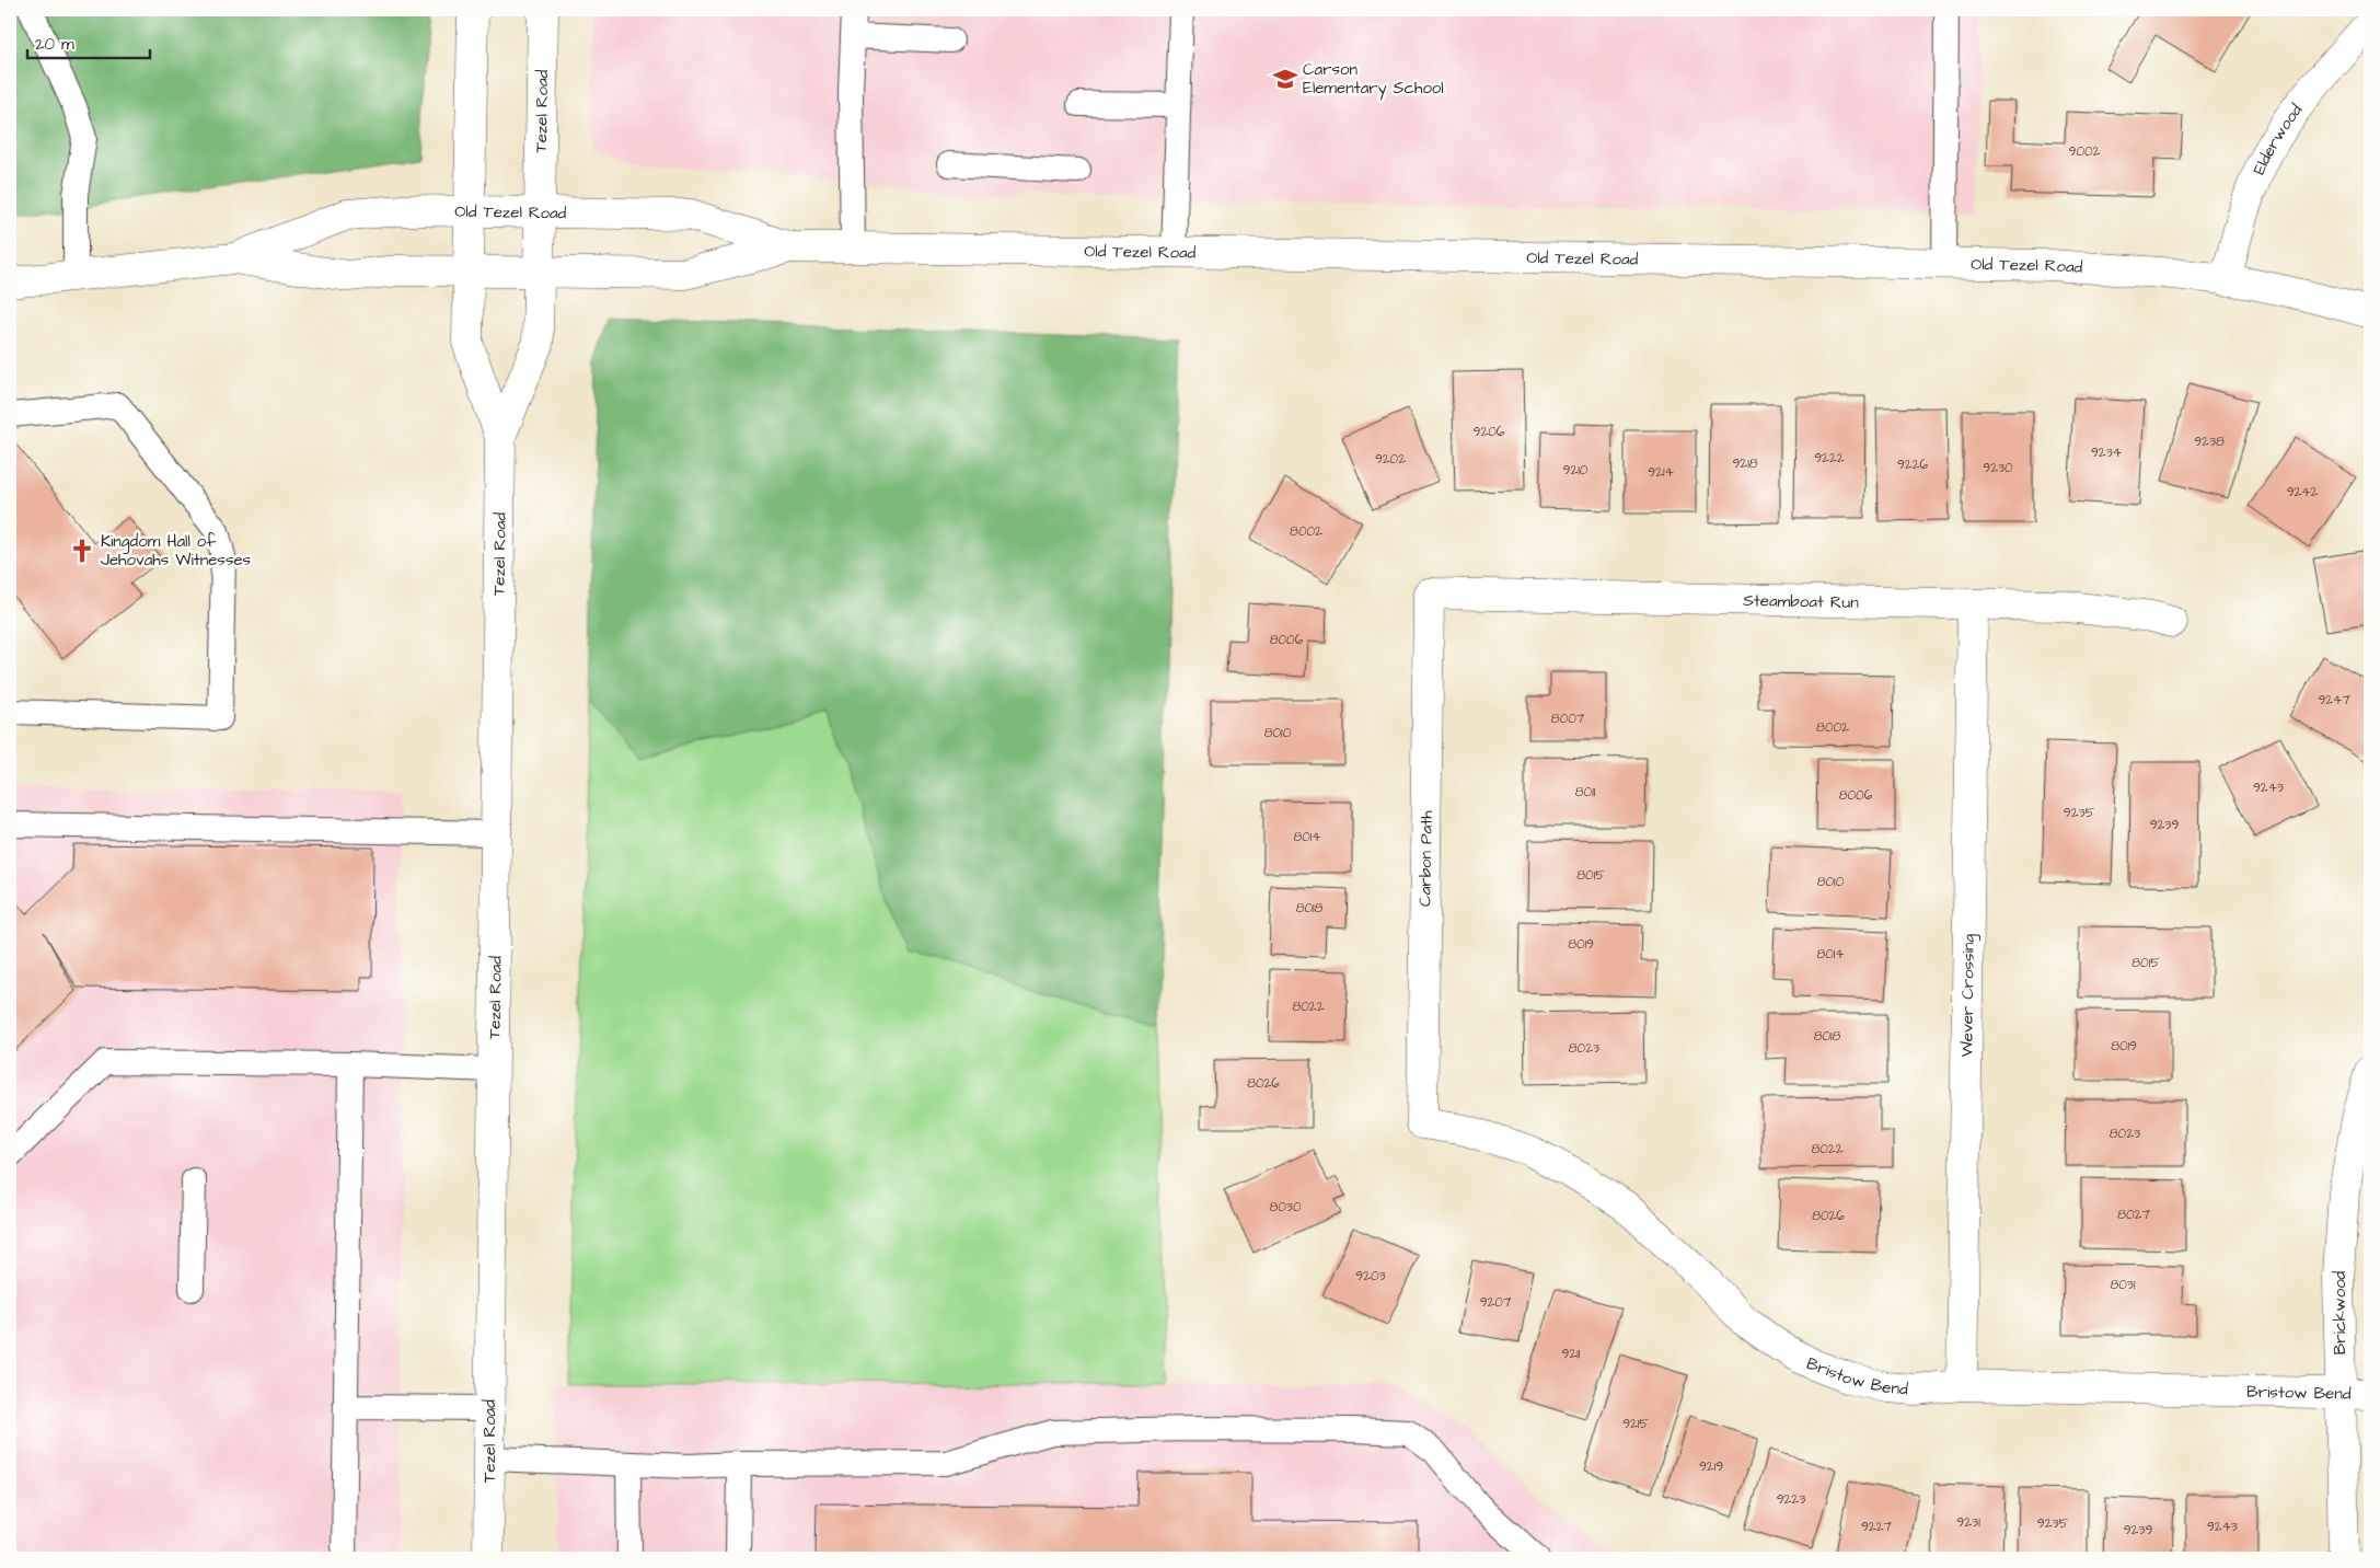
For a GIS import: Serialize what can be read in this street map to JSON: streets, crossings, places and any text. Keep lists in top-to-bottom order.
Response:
{
  "streets": {
    "street": [
      "Tezel Road",
      "Elderwood",
      "Old Tezel Road",
      "Steamboat Run",
      "Carbon Path",
      "Wever Crossing",
      "Brickwood",
      "Bristow Bend"
    ]
  },
  "crossings": [
    ["Tezel Road", "Old Tezel Road"],
    ["Elderwood", "Old Tezel Road"],
    ["Steamboat Run", "Carbon Path"],
    ["Steamboat Run", "Wever Crossing"],
    ["Carbon Path", "Bristow Bend"],
    ["Wever Crossing", "Bristow Bend"],
    ["Brickwood", "Bristow Bend"]
  ],
  "places": {
    "school or university": ["Carson Elementary School"],
    "church": ["Kingdom Hall of Jehovahs Witnesses"]
  },
  "house_numbers": [
    "9002",
    "9206",
    "9238",
    "9234",
    "9222",
    "9202",
    "9218",
    "9226",
    "9230",
    "9210",
    "9214",
    "9242",
    "8002",
    "8006",
    "9247",
    "8007",
    "8002",
    "8010",
    "9243",
    "8011",
    "8006",
    "9235",
    "9239",
    "8014",
    "8015",
    "8010",
    "8018",
    "8019",
    "8014",
    "8015",
    "8022",
    "8018",
    "8019",
    "8023",
    "8026",
    "8023",
    "8022",
    "8030",
    "8027",
    "8026",
    "9203",
    "8031",
    "9207",
    "9211",
    "9215",
    "9219",
    "9223",
    "9231",
    "9235",
    "9227",
    "9243",
    "9239"
  ],
  "scale_bar": "20 m"
}
